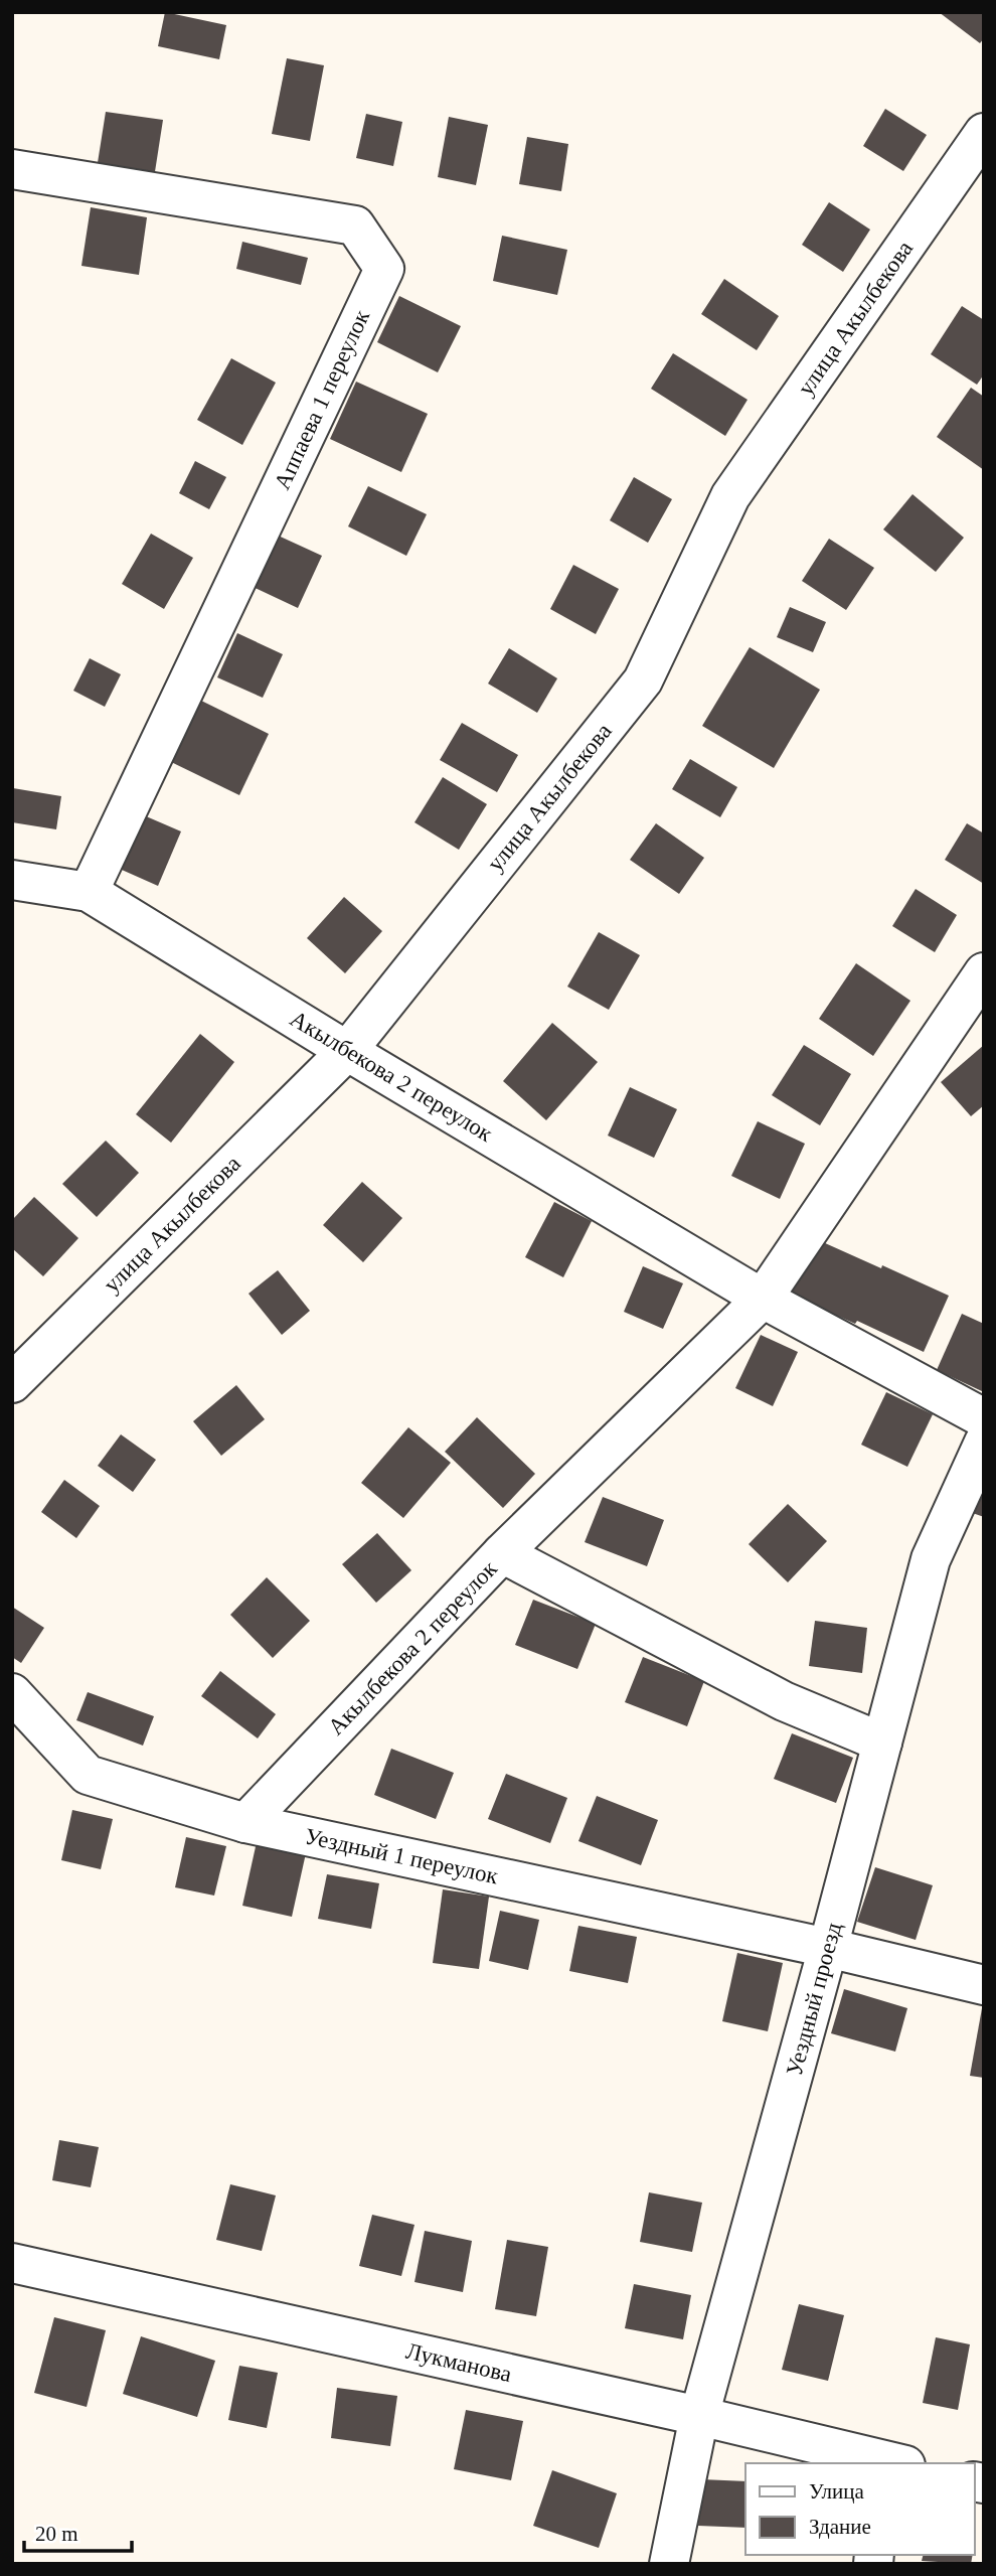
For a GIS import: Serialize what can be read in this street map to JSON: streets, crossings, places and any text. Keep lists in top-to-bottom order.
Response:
{
  "streets": {
    "street": [
      "улица Акылбекова",
      "Аппаева 1 переулок",
      "Акылбекова 2 переулок",
      "Уездный 1 переулок",
      "Уездный проезд",
      "Лукманова"
    ]
  },
  "crossings": [
    ["улица Акылбекова", "Акылбекова 2 переулок"],
    ["Аппаева 1 переулок", "Акылбекова 2 переулок"],
    ["Акылбекова 2 переулок", "Уездный 1 переулок"],
    ["Уездный 1 переулок", "Уездный проезд"],
    ["Уездный проезд", "Лукманова"]
  ],
  "legend": ["Улица", "Здание"],
  "scale_bar": "20 m"
}
